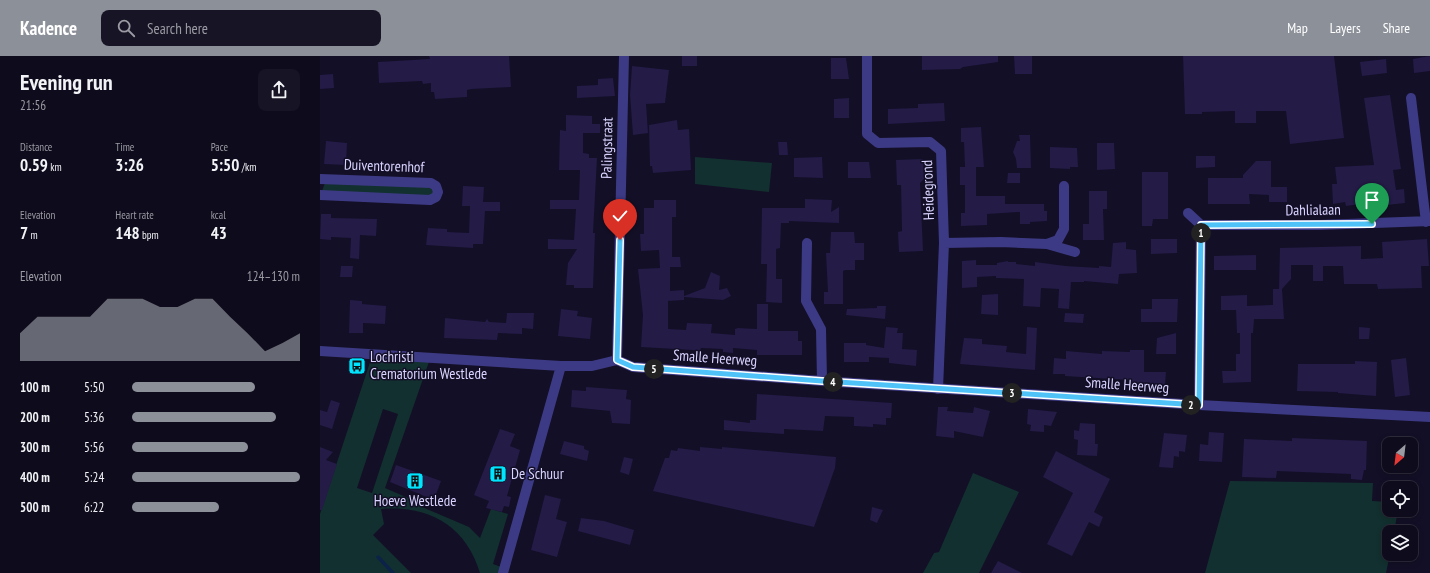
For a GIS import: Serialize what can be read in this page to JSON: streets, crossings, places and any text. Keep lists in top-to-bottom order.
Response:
{
  "streets": {
    "street": [
      "Palingstraat",
      "Duiventorenhof",
      "Heidegrond",
      "Dahlialaan",
      "Smalle Heerweg"
    ]
  },
  "crossings": [
    ["Palingstraat", "Smalle Heerweg"],
    ["Heidegrond", "Smalle Heerweg"]
  ],
  "places": {
    "bus stop": ["Lochristi Crematorium Westlede"],
    "building": ["De Schuur", "Hoeve Westlede"]
  },
  "north": "bottom left",
  "page": {
    "header": "Kadence",
    "search": "Search here",
    "nav": ["Map", "Layers", "Share"],
    "heading": ["Evening run", "21:56"],
    "stats": [
      ["Distance", "0.59 km"],
      ["Time", "3:26"],
      ["Pace", "5:50 /km"],
      ["Elevation", "7 m"],
      ["Heart rate", "148 bpm"],
      ["kcal", "43"]
    ],
    "pins": [
      "1",
      "5",
      "4",
      "3",
      "2"
    ],
    "chart": ["Elevation", "124–130 m"],
    "list": [
      {
        "name": "100 m",
        "note": "5:50"
      },
      {
        "name": "200 m",
        "note": "5:36"
      },
      {
        "name": "300 m",
        "note": "5:56"
      },
      {
        "name": "400 m",
        "note": "5:24"
      },
      {
        "name": "500 m",
        "note": "6:22"
      }
    ]
  }
}
